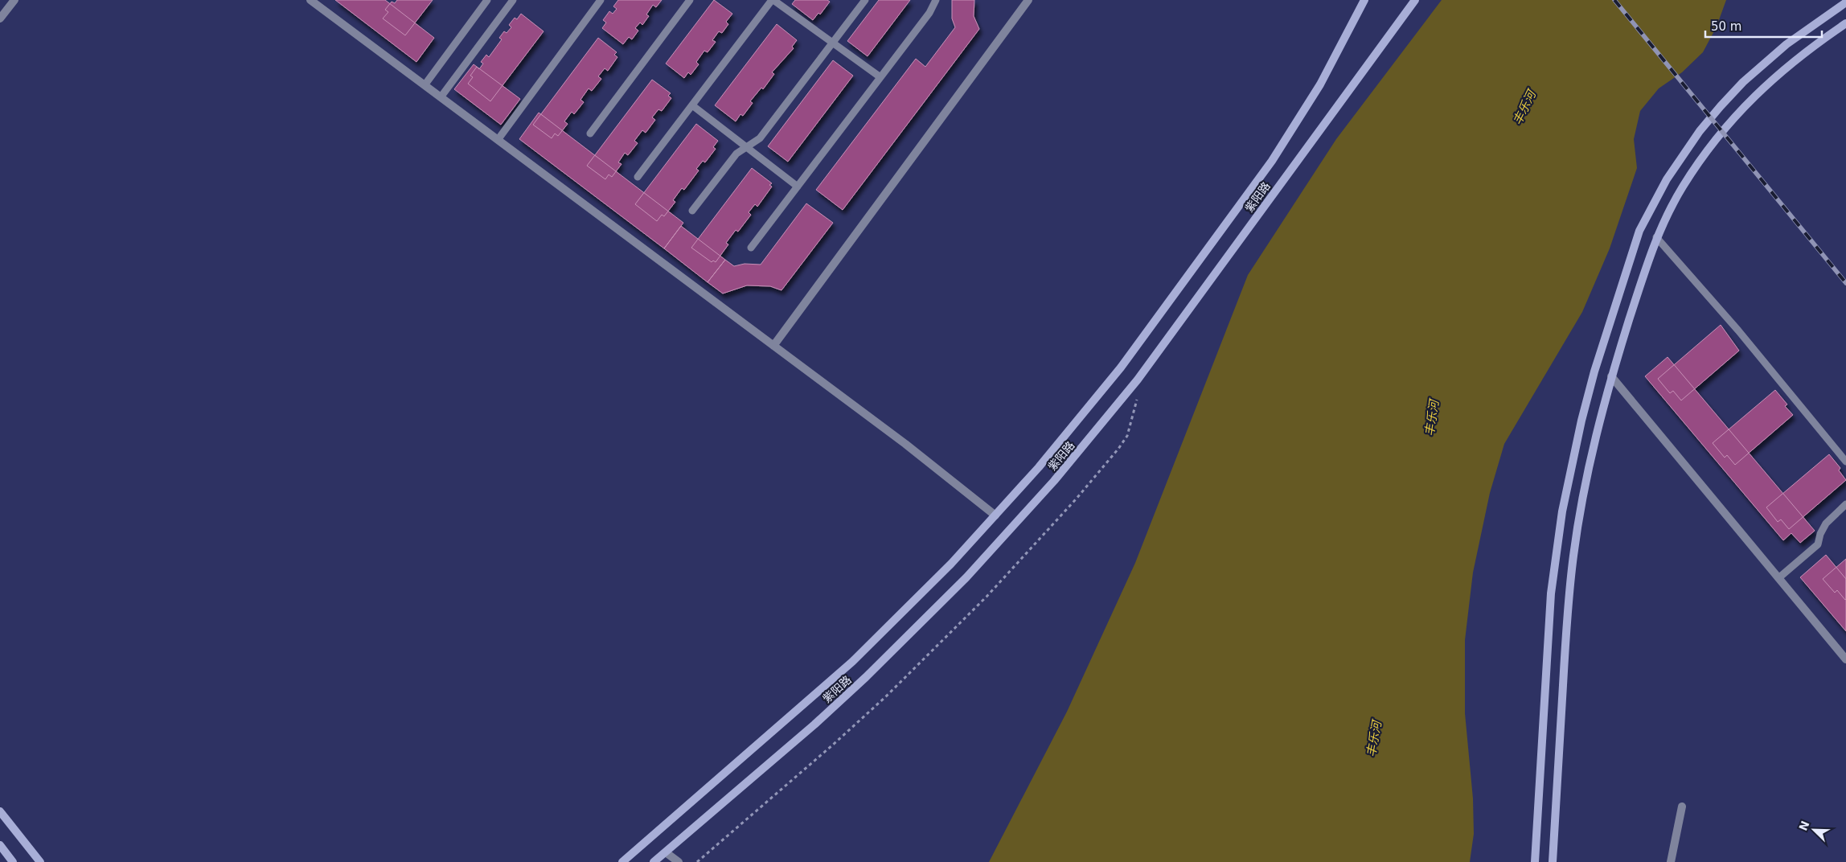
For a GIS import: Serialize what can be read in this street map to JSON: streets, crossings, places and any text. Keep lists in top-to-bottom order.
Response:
{
  "streets": {
    "main road": ["紫阳路"]
  },
  "water": ["丰乐河"],
  "scale_bar": "50 m",
  "north": "top left"
}
